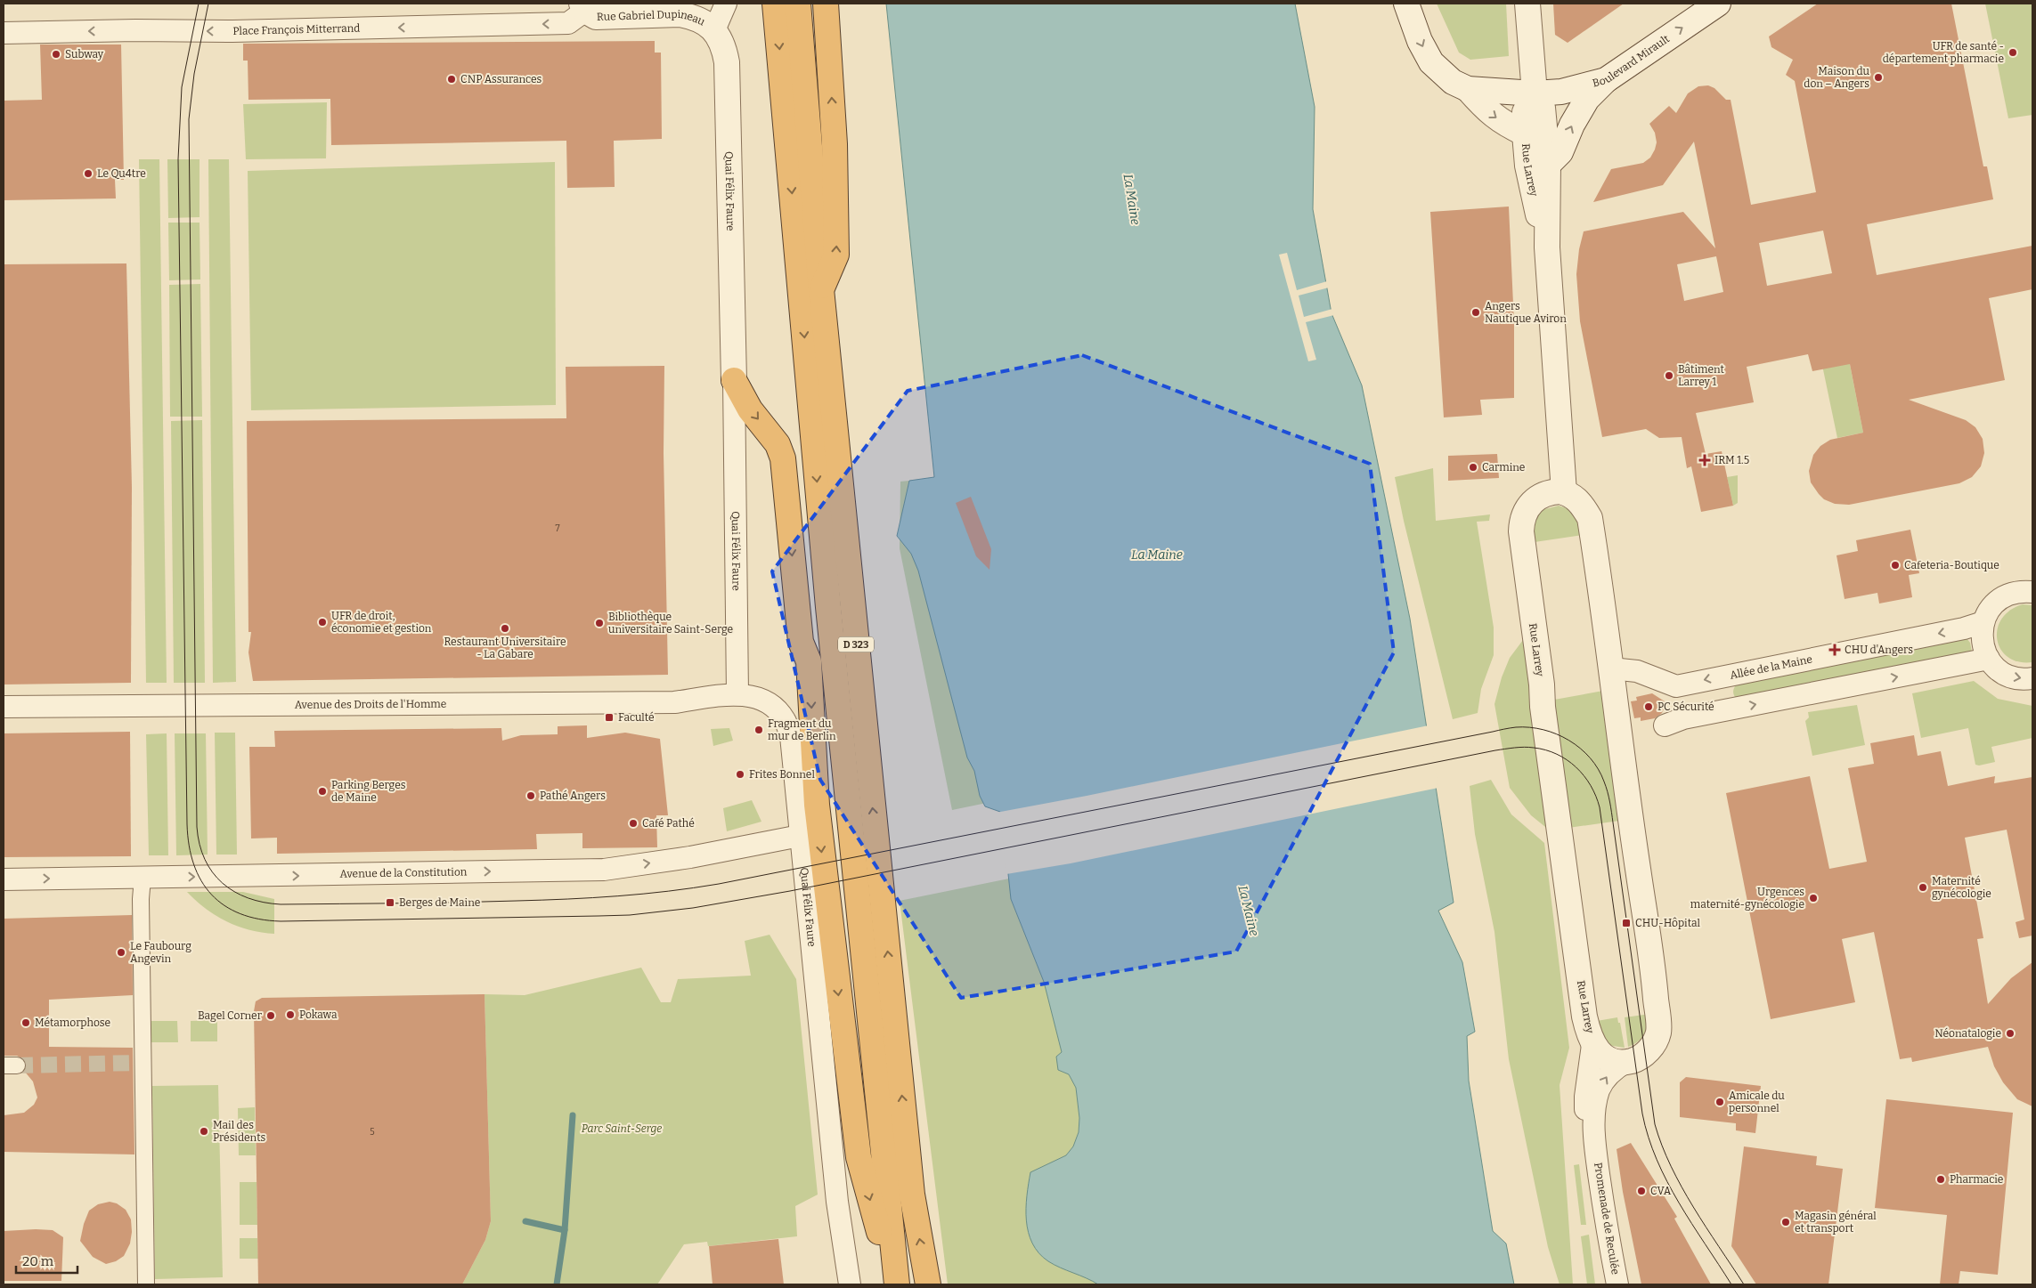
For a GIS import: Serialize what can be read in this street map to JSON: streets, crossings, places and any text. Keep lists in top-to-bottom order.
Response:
{
  "streets": {
    "highway": ["D 323"],
    "street": [
      "Rue Gabriel Dupineau",
      "Place François Mitterrand",
      "Boulevard Mirault",
      "Rue Larrey",
      "Quai Félix Faure",
      "Allée de la Maine",
      "Avenue des Droits de l'Homme",
      "Avenue de la Constitution",
      "Promenade de Reculée"
    ]
  },
  "crossings": [
    ["Rue Gabriel Dupineau", "Place François Mitterrand"],
    ["Rue Gabriel Dupineau", "Quai Félix Faure"],
    ["Boulevard Mirault", "Rue Larrey"],
    ["Rue Larrey", "Promenade de Reculée"],
    ["Quai Félix Faure", "Avenue des Droits de l'Homme"],
    ["Quai Félix Faure", "Avenue de la Constitution"]
  ],
  "one_way": ["Place François Mitterrand", "Boulevard Mirault", "Avenue de la Constitution"],
  "water": ["La Maine"],
  "parks": ["Parc Saint-Serge"],
  "places": {
    "other": [
      "UFR de santé - département pharmacie",
      "Subway",
      "Maison du don – Angers",
      "CNP Assurances",
      "Le Qu4tre",
      "Angers Nautique Aviron",
      "Bâtiment Larrey 1",
      "Carmine",
      "Cafeteria-Boutique",
      "UFR de droit, économie et gestion",
      "Bibliothèque universitaire Saint-Serge",
      "Restaurant Universitaire - La Gabare",
      "PC Sécurité",
      "Fragment du mur de Berlin",
      "Frites Bonnel",
      "Parking Berges de Maine",
      "Pathé Angers",
      "Café Pathé",
      "Maternité gynécologie",
      "Urgences maternité-gynécologie",
      "Le Faubourg Angevin",
      "Pokawa",
      "Bagel Corner",
      "Métamorphose",
      "Néonatalogie",
      "Amicale du personnel",
      "Mail des Présidents",
      "Pharmacie",
      "CVA",
      "Magasin général et transport"
    ],
    "health": ["IRM 1.5", "CHU d'Angers"],
    "transit": ["Faculté", "Berges de Maine", "CHU-Hôpital"]
  },
  "house_numbers": ["7", "5"],
  "scale_bar": "20 m"
}
